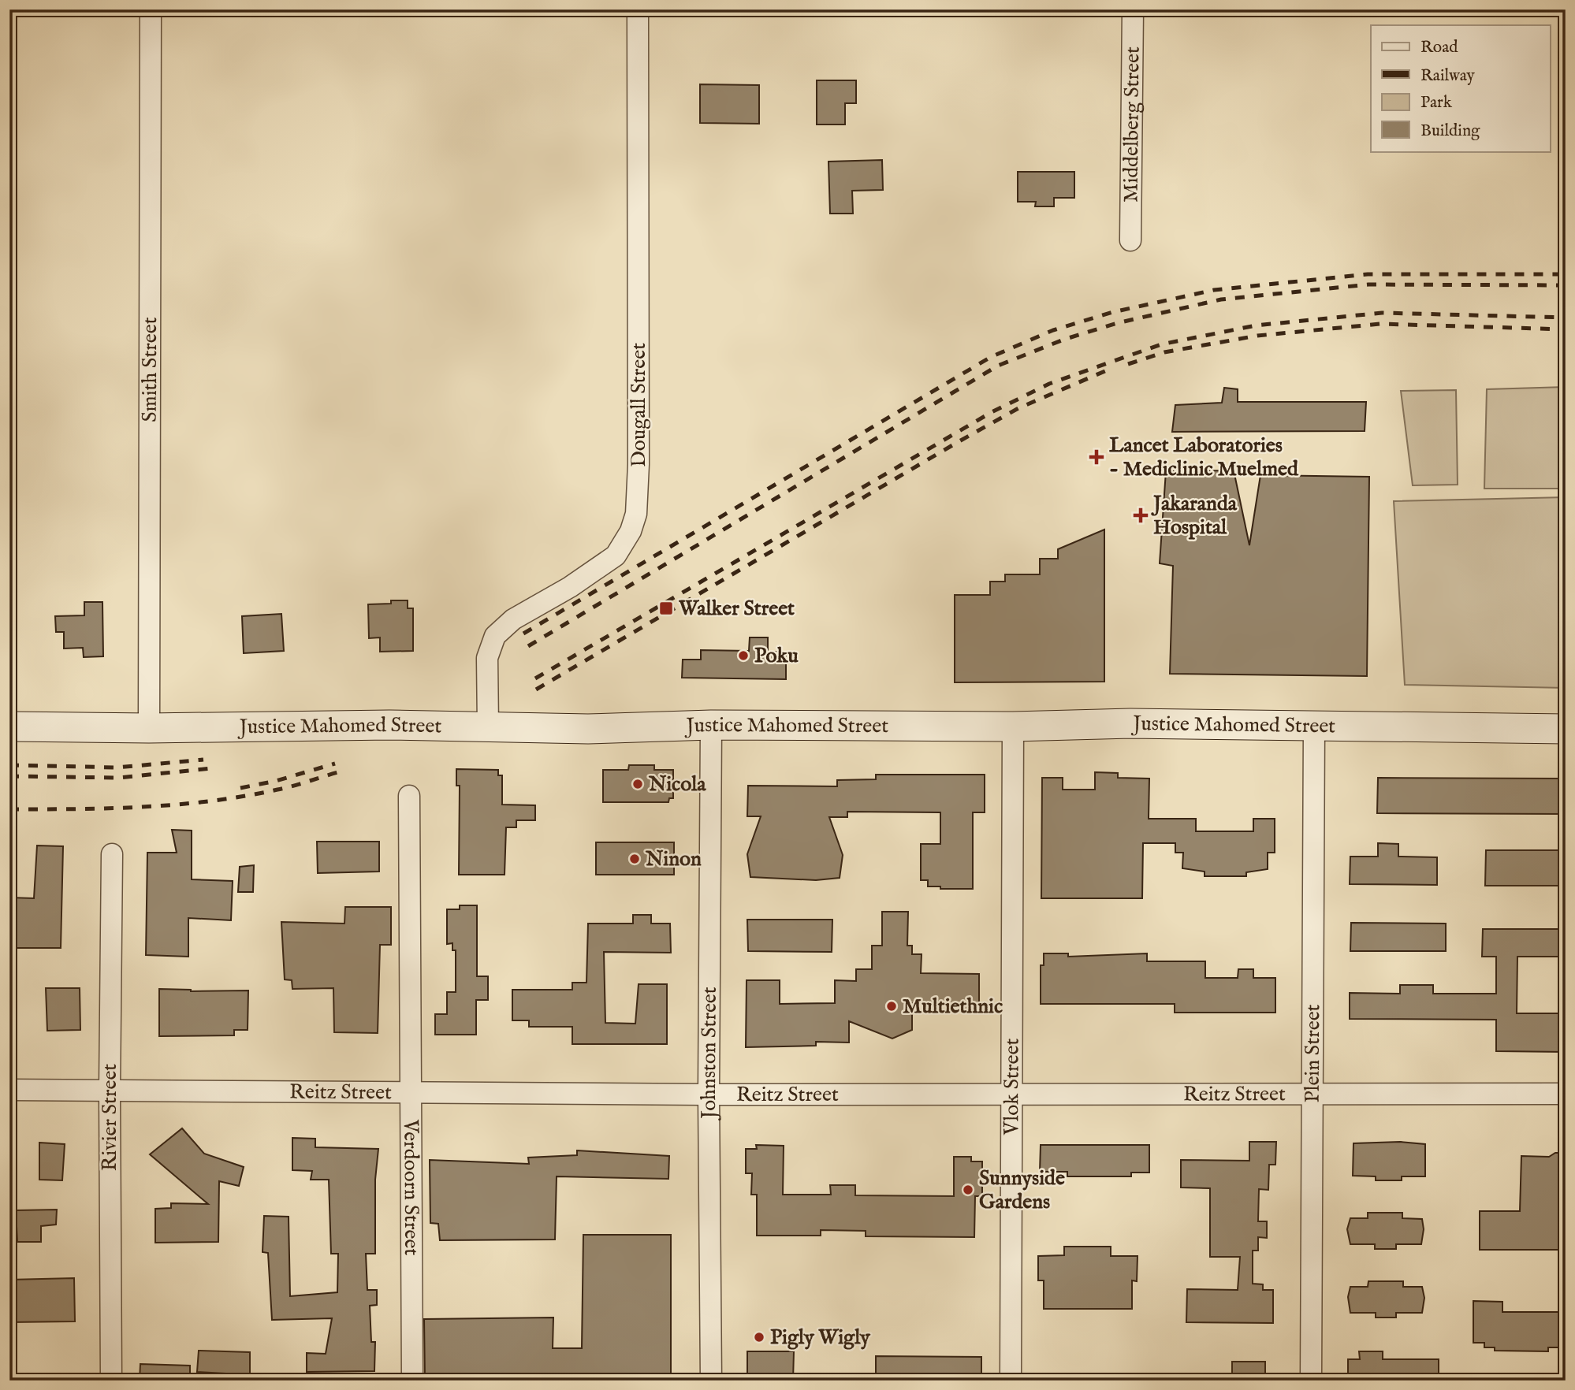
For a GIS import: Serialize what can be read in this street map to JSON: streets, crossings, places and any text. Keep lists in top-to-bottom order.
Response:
{
  "streets": {
    "main road": ["Justice Mahomed Street"],
    "street": [
      "Middelberg Street",
      "Smith Street",
      "Dougall Street",
      "Johnston Street",
      "Plein Street",
      "Vlok Street",
      "Reitz Street",
      "Rivier Street",
      "Verdoorn Street"
    ]
  },
  "crossings": [
    ["Smith Street", "Justice Mahomed Street"],
    ["Dougall Street", "Justice Mahomed Street"],
    ["Justice Mahomed Street", "Johnston Street"],
    ["Justice Mahomed Street", "Plein Street"],
    ["Justice Mahomed Street", "Vlok Street"],
    ["Johnston Street", "Reitz Street"],
    ["Plein Street", "Reitz Street"],
    ["Vlok Street", "Reitz Street"],
    ["Reitz Street", "Rivier Street"],
    ["Reitz Street", "Verdoorn Street"]
  ],
  "places": {
    "health": ["Lancet Laboratories - Mediclinic Muelmed", "Jakaranda Hospital"],
    "transit": ["Walker Street"],
    "other": [
      "Poku",
      "Nicola",
      "Ninon",
      "Multiethnic",
      "Sunnyside Gardens",
      "Pigly Wigly"
    ]
  },
  "legend": [
    "Road",
    "Railway",
    "Park",
    "Building"
  ]
}
